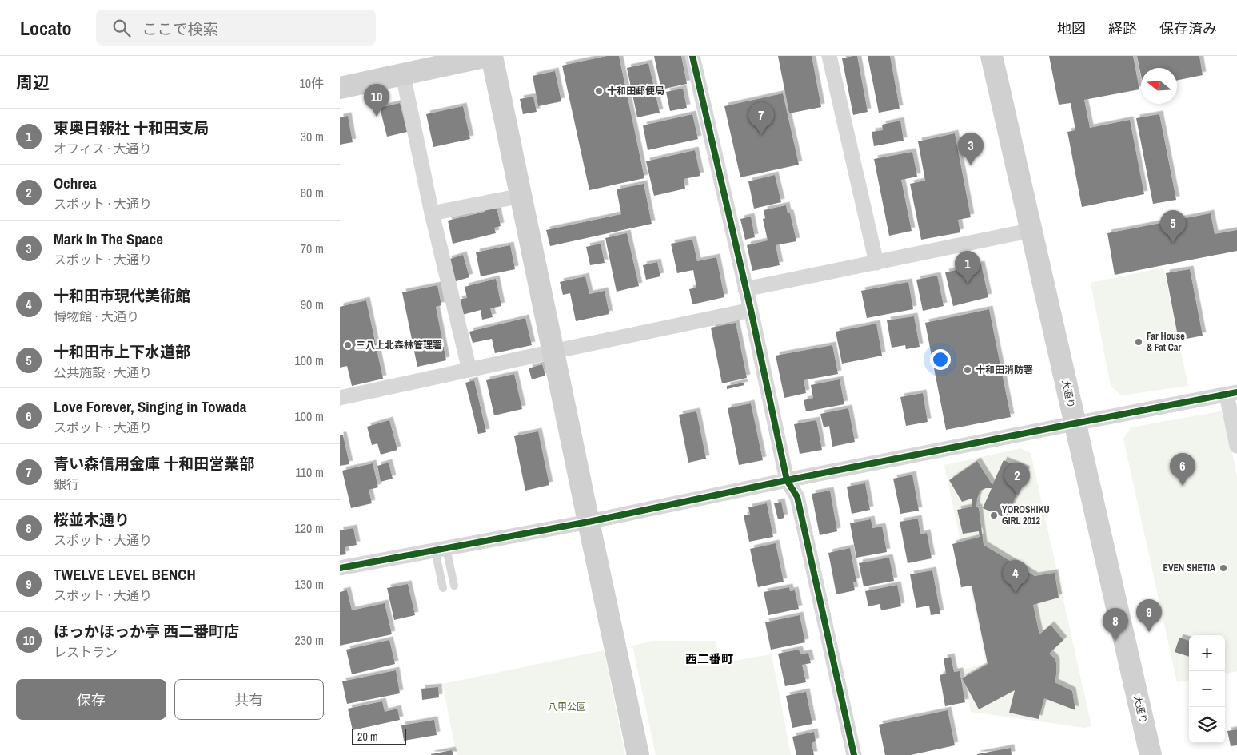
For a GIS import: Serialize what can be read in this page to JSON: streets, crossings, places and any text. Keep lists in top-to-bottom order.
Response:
{
  "streets": {
    "street": ["大通り"]
  },
  "districts": ["西二番町"],
  "parks": ["八甲公園"],
  "places": [
    "十和田郵便局",
    "Far House & Fat Car",
    "三八上北森林管理署",
    "十和田消防署",
    "YOROSHIKU GIRL 2012",
    "EVEN SHETIA"
  ],
  "scale_bar": "20 m",
  "north": "left",
  "page": {
    "header": "Locato",
    "search": "ここで検索",
    "nav": ["地図", "経路", "保存済み"],
    "heading": ["周辺", "10件"],
    "pins": [
      "10",
      "7",
      "3",
      "5",
      "1",
      "6",
      "2",
      "4",
      "9",
      "8"
    ],
    "list": [
      {
        "mark": "1",
        "name": "東奥日報社 十和田支局",
        "note": "オフィス · 大通り",
        "value": "30 m"
      },
      {
        "mark": "2",
        "name": "Ochrea",
        "note": "スポット · 大通り",
        "value": "60 m"
      },
      {
        "mark": "3",
        "name": "Mark In The Space",
        "note": "スポット · 大通り",
        "value": "70 m"
      },
      {
        "mark": "4",
        "name": "十和田市現代美術館",
        "note": "博物館 · 大通り",
        "value": "90 m"
      },
      {
        "mark": "5",
        "name": "十和田市上下水道部",
        "note": "公共施設 · 大通り",
        "value": "100 m"
      },
      {
        "mark": "6",
        "name": "Love Forever, Singing in Towada",
        "note": "スポット · 大通り",
        "value": "100 m"
      },
      {
        "mark": "7",
        "name": "青い森信用金庫 十和田営業部",
        "note": "銀行",
        "value": "110 m"
      },
      {
        "mark": "8",
        "name": "桜並木通り",
        "note": "スポット · 大通り",
        "value": "120 m"
      },
      {
        "mark": "9",
        "name": "TWELVE LEVEL BENCH",
        "note": "スポット · 大通り",
        "value": "130 m"
      },
      {
        "mark": "10",
        "name": "ほっかほっか亭 西二番町店",
        "note": "レストラン",
        "value": "230 m"
      }
    ],
    "map_buttons": ["+", "−"],
    "buttons": ["保存", "共有"],
    "scale": "20 m"
  }
}
